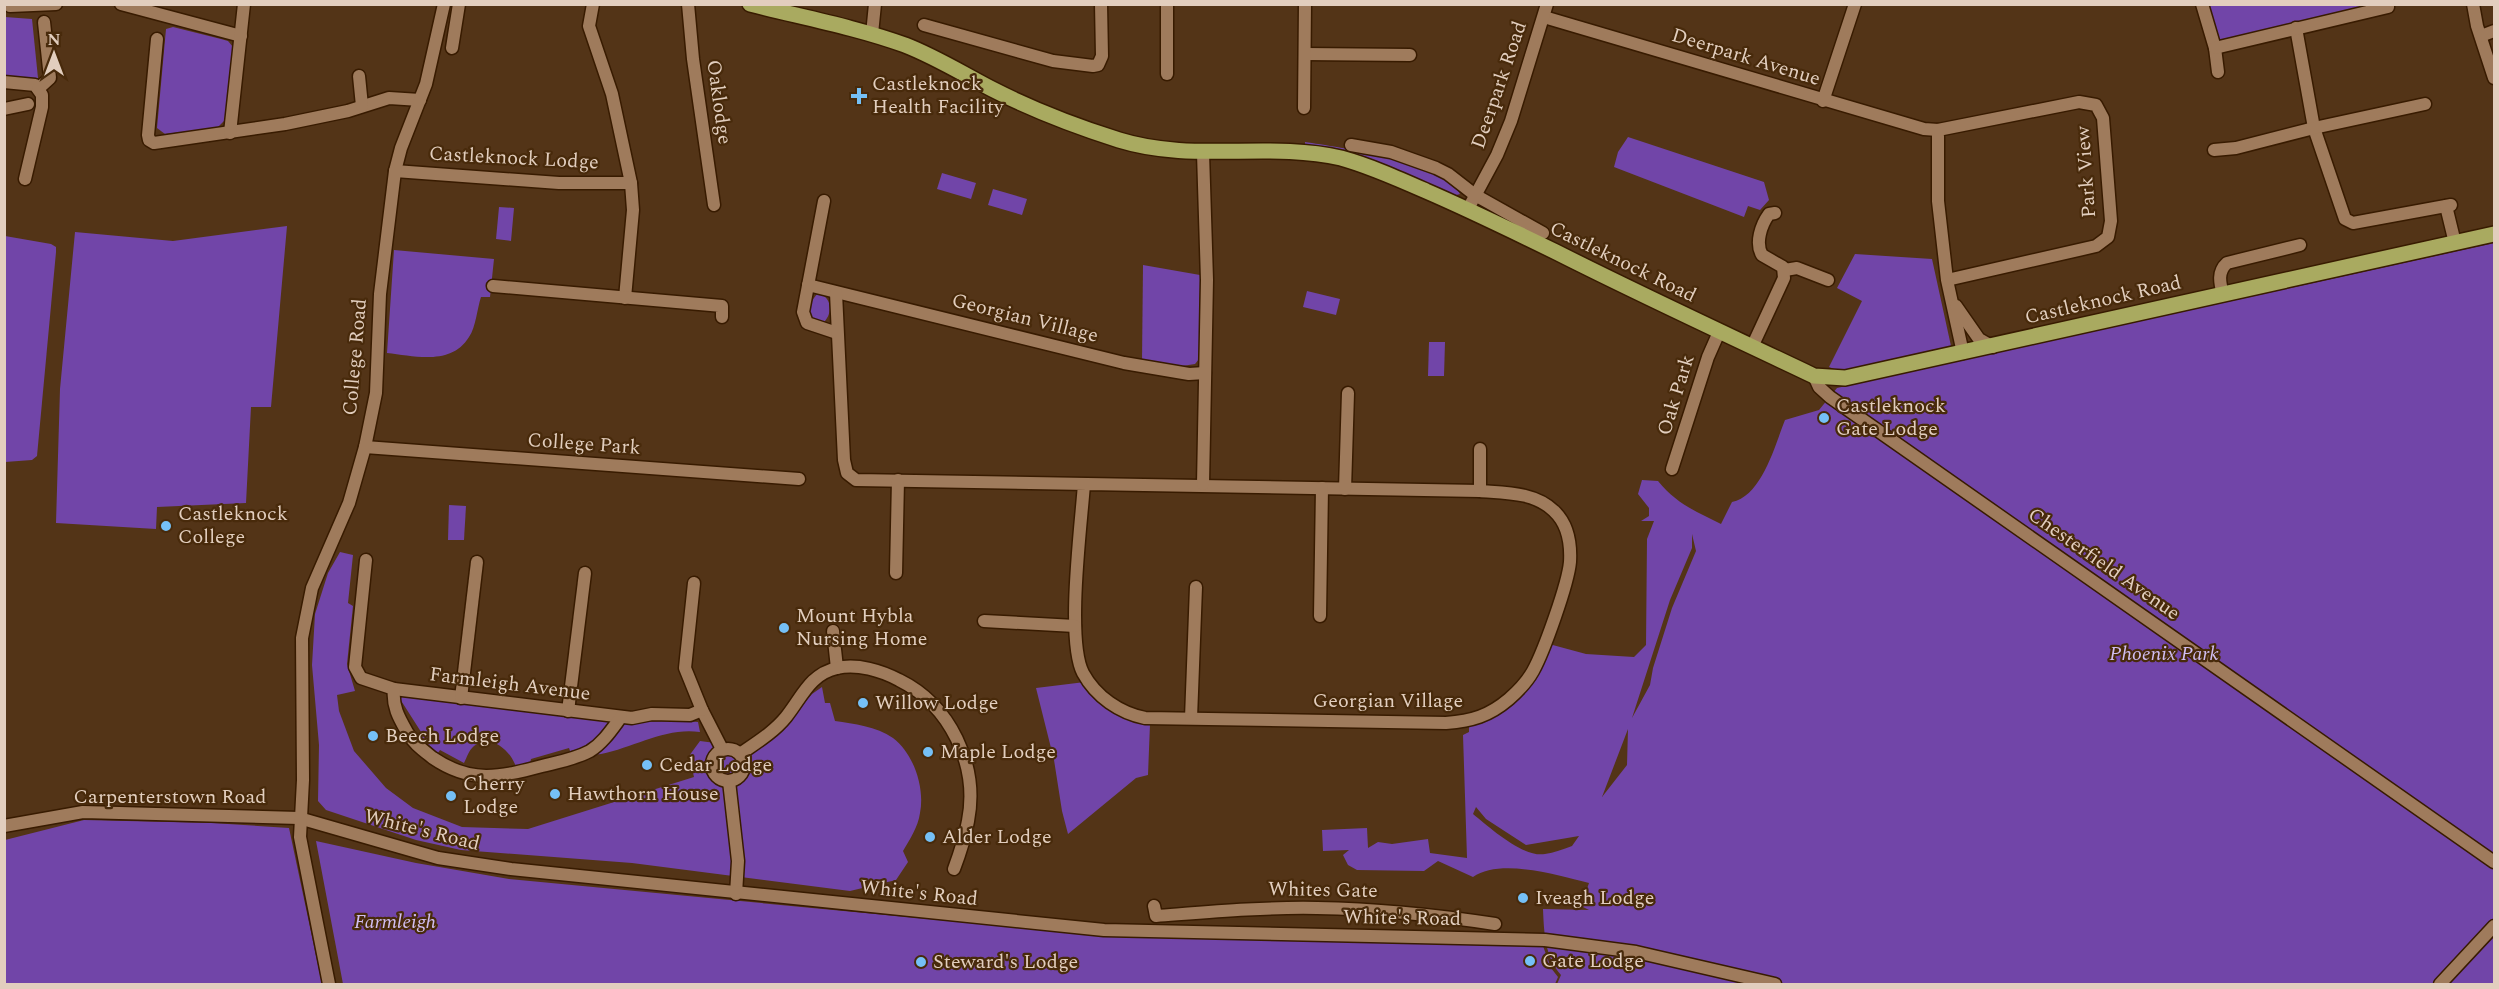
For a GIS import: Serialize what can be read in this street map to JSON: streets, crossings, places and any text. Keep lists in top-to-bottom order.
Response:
{
  "streets": {
    "main road": ["Castleknock Road"],
    "street": [
      "Deerpark Avenue",
      "Deerpark Road",
      "Oaklodge",
      "Castleknock Lodge",
      "Park View",
      "Georgian Village",
      "College Road",
      "Oak Park",
      "College Park",
      "Chesterfield Avenue",
      "Farmleigh Avenue",
      "Carpenterstown Road",
      "White's Road",
      "Whites Gate"
    ]
  },
  "crossings": [
    ["Deerpark Avenue", "Deerpark Road"],
    ["Deerpark Avenue", "Park View"],
    ["Deerpark Road", "Castleknock Road"],
    ["Castleknock Lodge", "College Road"],
    ["Castleknock Road", "Oak Park"],
    ["Castleknock Road", "Chesterfield Avenue"],
    ["College Road", "College Park"],
    ["College Road", "Carpenterstown Road"],
    ["College Road", "White's Road"],
    ["Carpenterstown Road", "White's Road"]
  ],
  "parks": ["Phoenix Park", "Farmleigh"],
  "places": {
    "health": ["Castleknock Health Facility"],
    "other": [
      "Castleknock Gate Lodge",
      "Castleknock College",
      "Mount Hybla Nursing Home",
      "Willow Lodge",
      "Beech Lodge",
      "Maple Lodge",
      "Cedar Lodge",
      "Hawthorn House",
      "Cherry Lodge",
      "Alder Lodge",
      "Iveagh Lodge",
      "Gate Lodge",
      "Steward's Lodge"
    ]
  },
  "north": "top"
}
